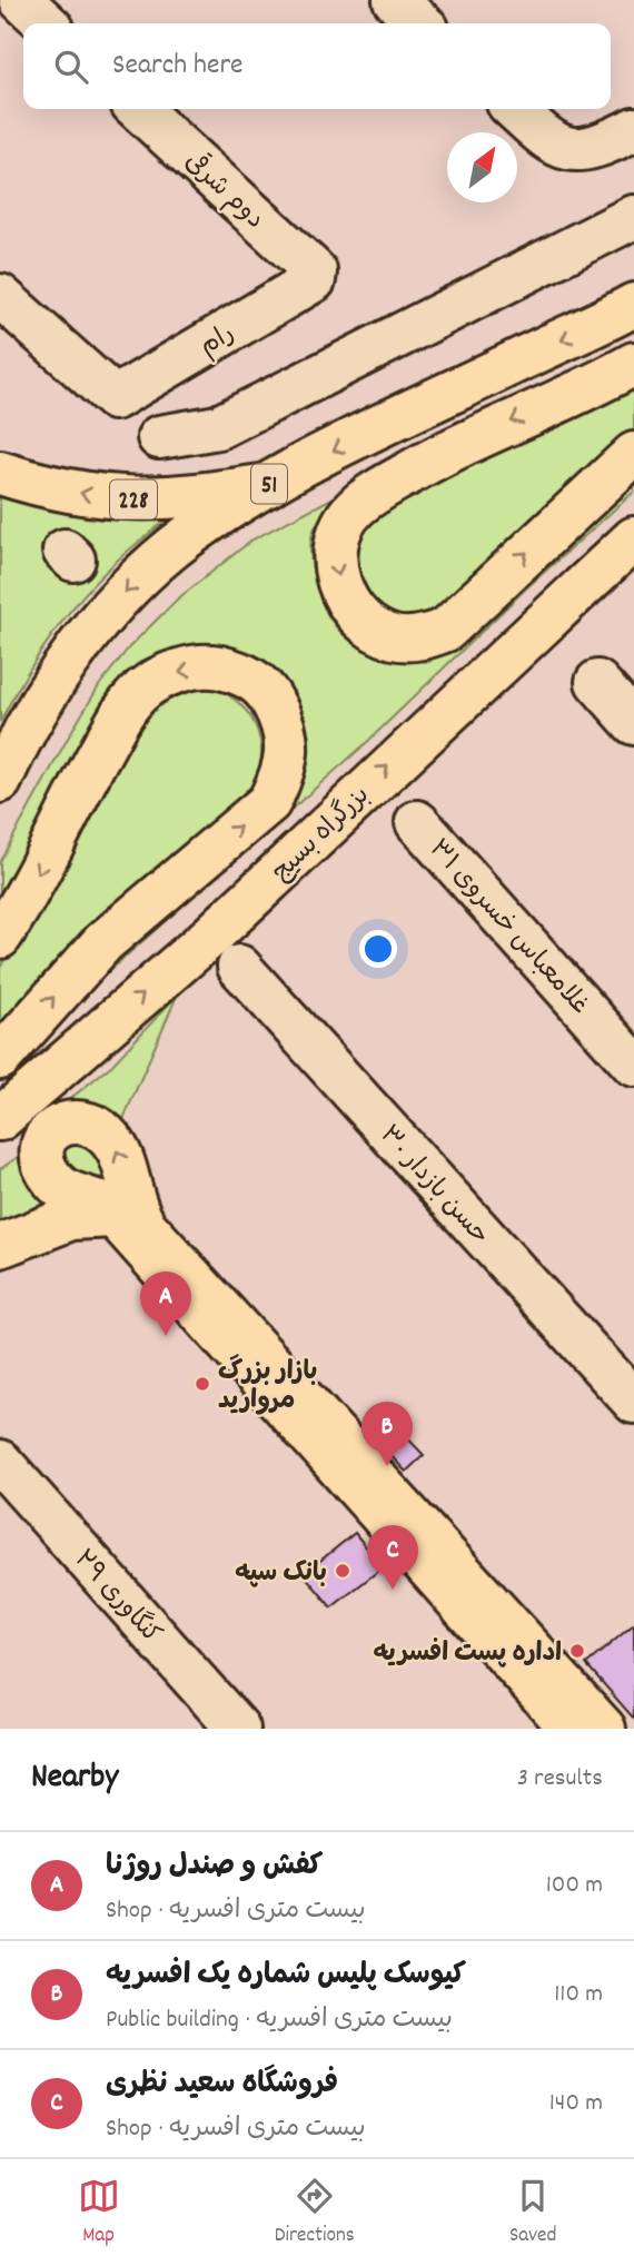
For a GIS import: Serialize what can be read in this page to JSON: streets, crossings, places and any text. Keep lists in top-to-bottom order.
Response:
{
  "streets": {
    "main road": ["51", "228", "بزرگراه بسیج"],
    "street": [
      "دوم شرقی",
      "رام",
      "غلامعباس خسروی ۳۱",
      "حسن بازدار ۳۰",
      "کنگاوری ۲۹"
    ]
  },
  "crossings": [
    ["دوم شرقی", "رام"],
    ["51", "228"]
  ],
  "places": ["بازار بزرگ مروارید", "بانک سپه", "اداره پست افسریه"],
  "north": "top right",
  "page": {
    "search": "Search here",
    "pins": ["A", "B", "C"],
    "heading": ["Nearby", "3 results"],
    "list": [
      {
        "mark": "A",
        "name": "کفش و صندل روژنا",
        "note": "Shop · بیست متری افسریه",
        "value": "100 m"
      },
      {
        "mark": "B",
        "name": "کیوسک پلیس شماره یک افسریه",
        "note": "Public building · بیست متری افسریه",
        "value": "110 m"
      },
      {
        "mark": "C",
        "name": "فروشگاه سعید نظری",
        "note": "Shop · بیست متری افسریه",
        "value": "140 m"
      }
    ],
    "nav": ["Map", "Directions", "Saved"]
  }
}
